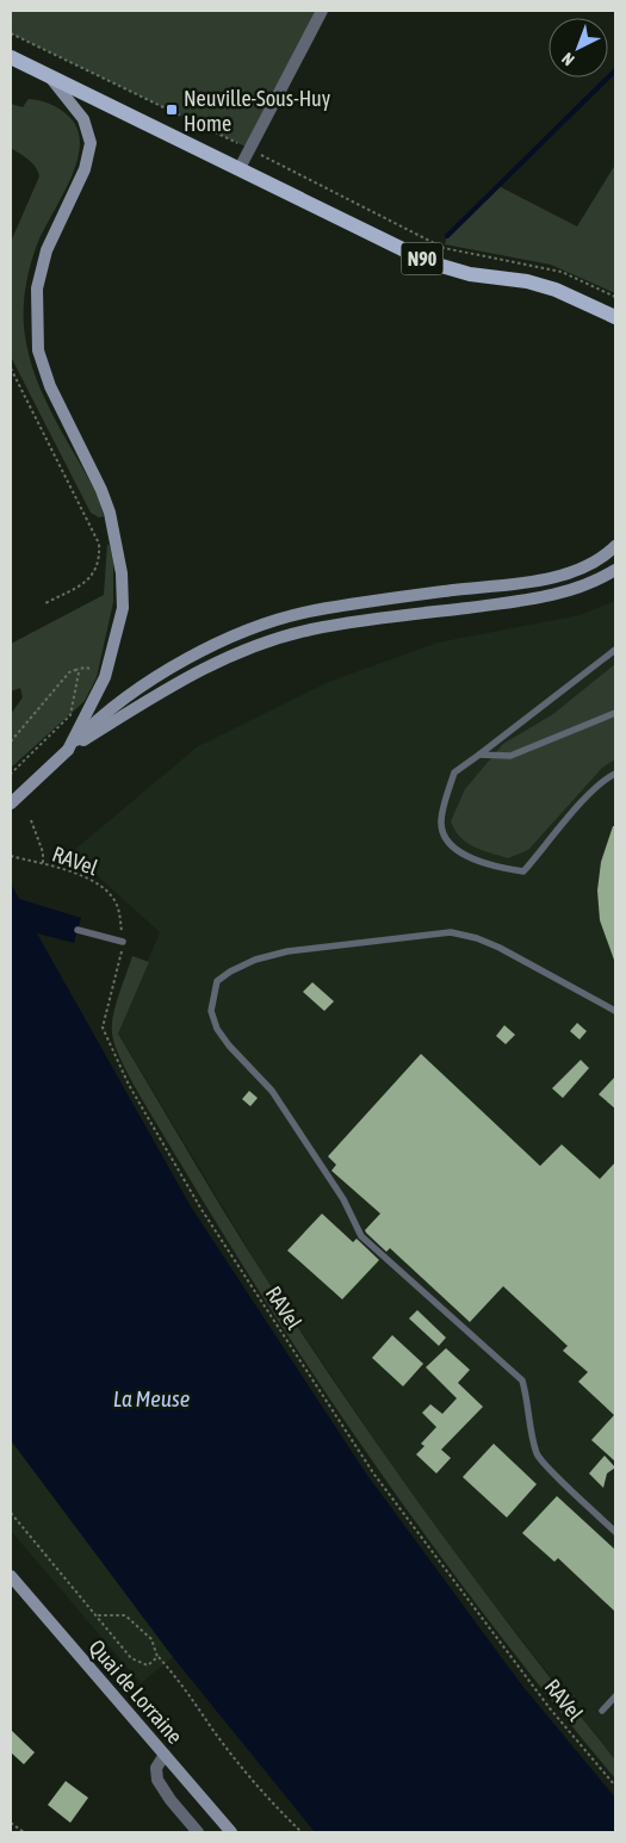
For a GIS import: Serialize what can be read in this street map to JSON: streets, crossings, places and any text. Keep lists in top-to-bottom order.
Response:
{
  "streets": {
    "main road": ["N90", "Quai de Lorraine"],
    "path": ["RAVel"]
  },
  "water": ["La Meuse"],
  "places": {
    "transit": ["Neuville-Sous-Huy Home"]
  },
  "north": "bottom left"
}
